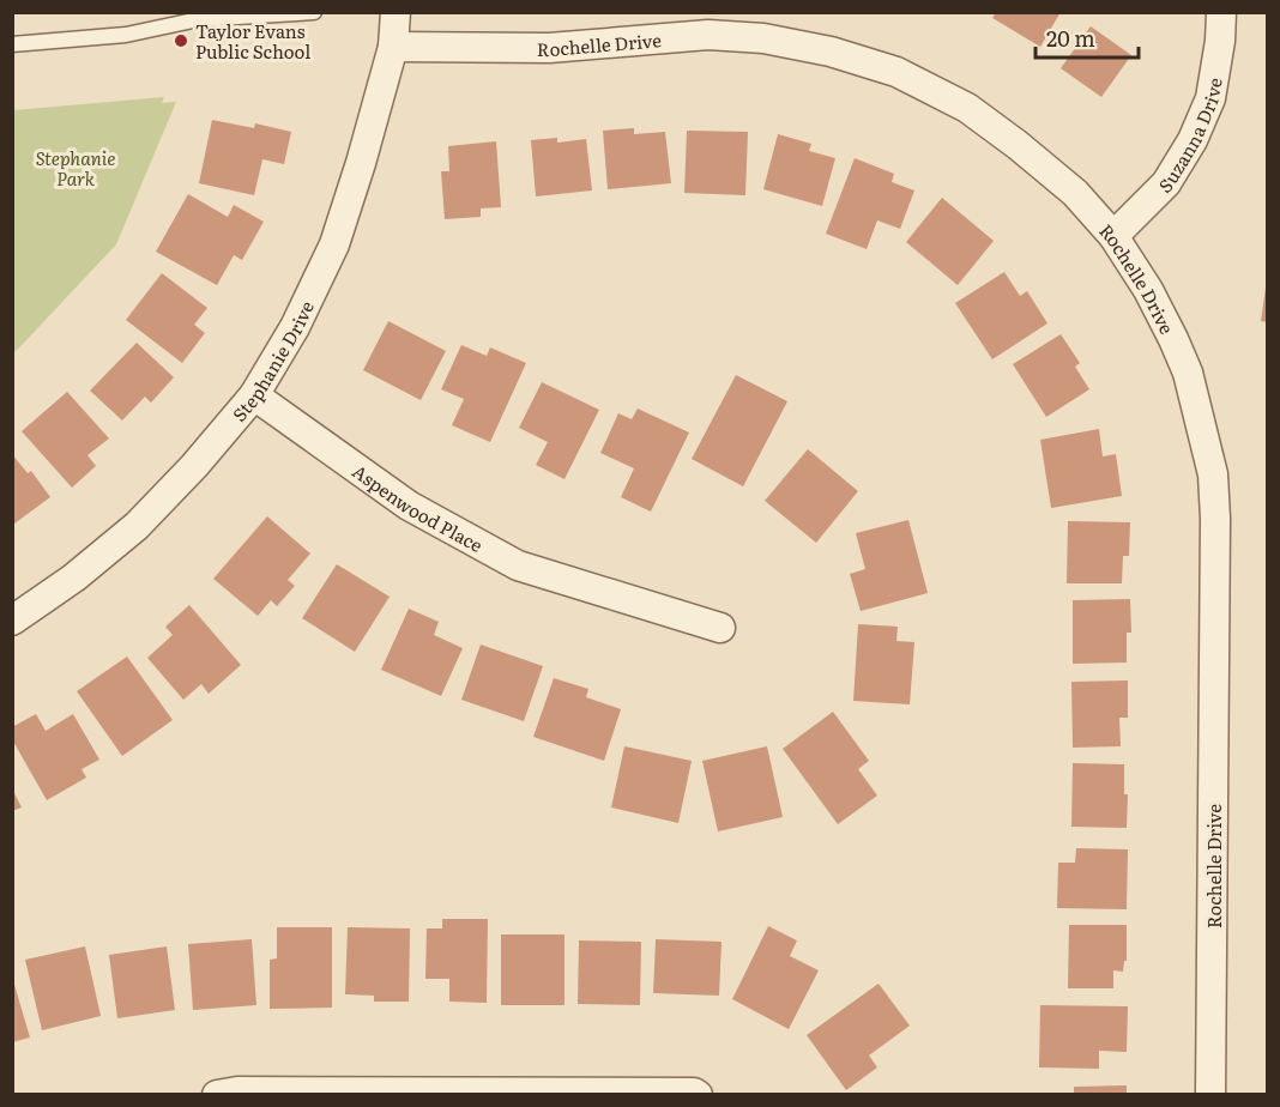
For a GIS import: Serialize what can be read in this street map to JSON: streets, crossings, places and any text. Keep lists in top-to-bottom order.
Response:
{
  "streets": {
    "street": [
      "Rochelle Drive",
      "Suzanna Drive",
      "Stephanie Drive",
      "Aspenwood Place"
    ]
  },
  "crossings": [
    ["Rochelle Drive", "Suzanna Drive"],
    ["Rochelle Drive", "Stephanie Drive"],
    ["Stephanie Drive", "Aspenwood Place"]
  ],
  "parks": ["Stephanie Park"],
  "places": ["Taylor Evans Public School"],
  "scale_bar": "20 m"
}
